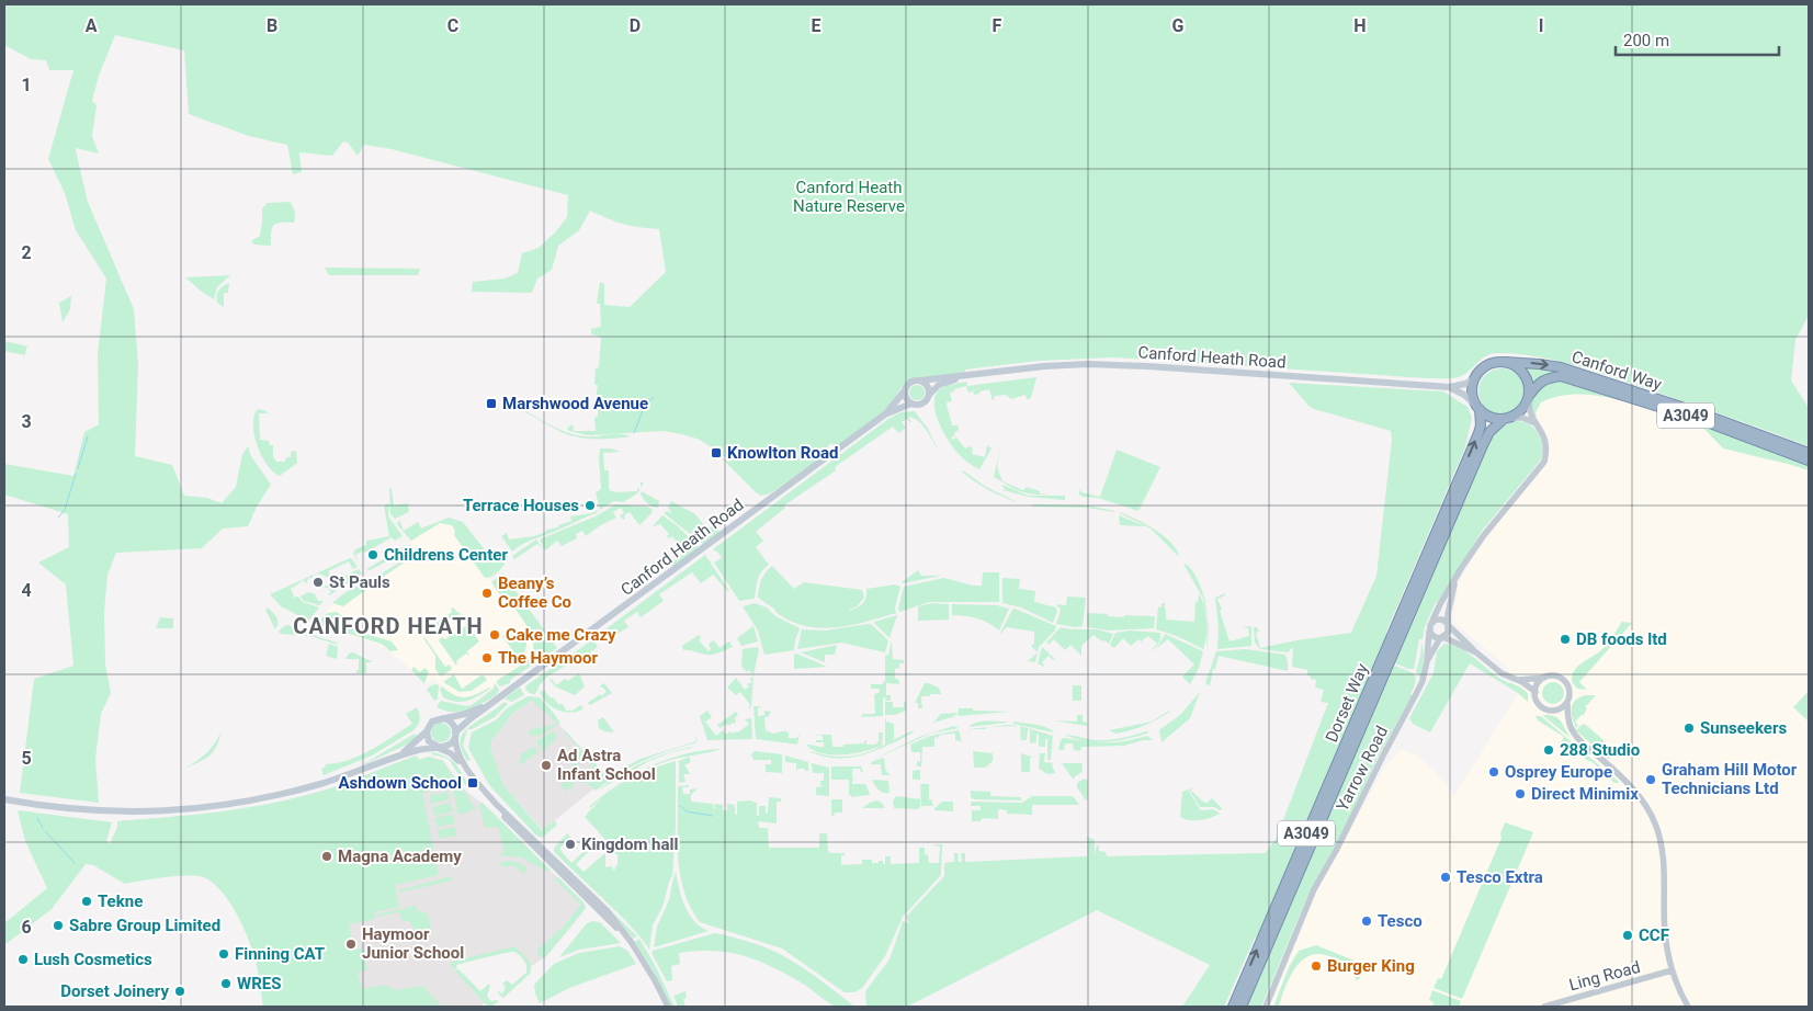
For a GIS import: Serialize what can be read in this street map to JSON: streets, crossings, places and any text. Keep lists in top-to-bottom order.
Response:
{
  "streets": {
    "highway": ["Canford Way", "A3049", "Dorset Way"],
    "main road": ["Canford Heath Road"],
    "street": ["Yarrow Road", "Ling Road"]
  },
  "crossings": [
    ["Canford Heath Road", "Canford Way"],
    ["Canford Heath Road", "A3049"],
    ["Canford Heath Road", "Dorset Way"],
    ["Canford Way", "A3049"],
    ["Canford Way", "Dorset Way"],
    ["A3049", "Dorset Way"]
  ],
  "districts": ["CANFORD HEATH"],
  "parks": ["Canford Heath Nature Reserve"],
  "places": {
    "transit": ["Marshwood Avenue", "Knowlton Road", "Ashdown School"],
    "other": [
      "Terrace Houses",
      "Childrens Center",
      "St Pauls",
      "Beany’s Coffee Co",
      "Cake me Crazy",
      "DB foods ltd",
      "The Haymoor",
      "Sunseekers",
      "288 Studio",
      "Ad Astra Infant School",
      "Osprey Europe",
      "Graham Hill Motor Technicians Ltd",
      "Direct Minimix",
      "Kingdom hall",
      "Magna Academy",
      "Tesco Extra",
      "Tekne",
      "Tesco",
      "Sabre Group Limited",
      "CCF",
      "Haymoor Junior School",
      "Finning CAT",
      "Lush Cosmetics",
      "Burger King",
      "WRES",
      "Dorset Joinery"
    ]
  },
  "scale_bar": "200 m",
  "grid": {
    "columns": [
      "A",
      "B",
      "C",
      "D",
      "E",
      "F",
      "G",
      "H",
      "I"
    ],
    "rows": [
      "1",
      "2",
      "3",
      "4",
      "5",
      "6"
    ]
  }
}
